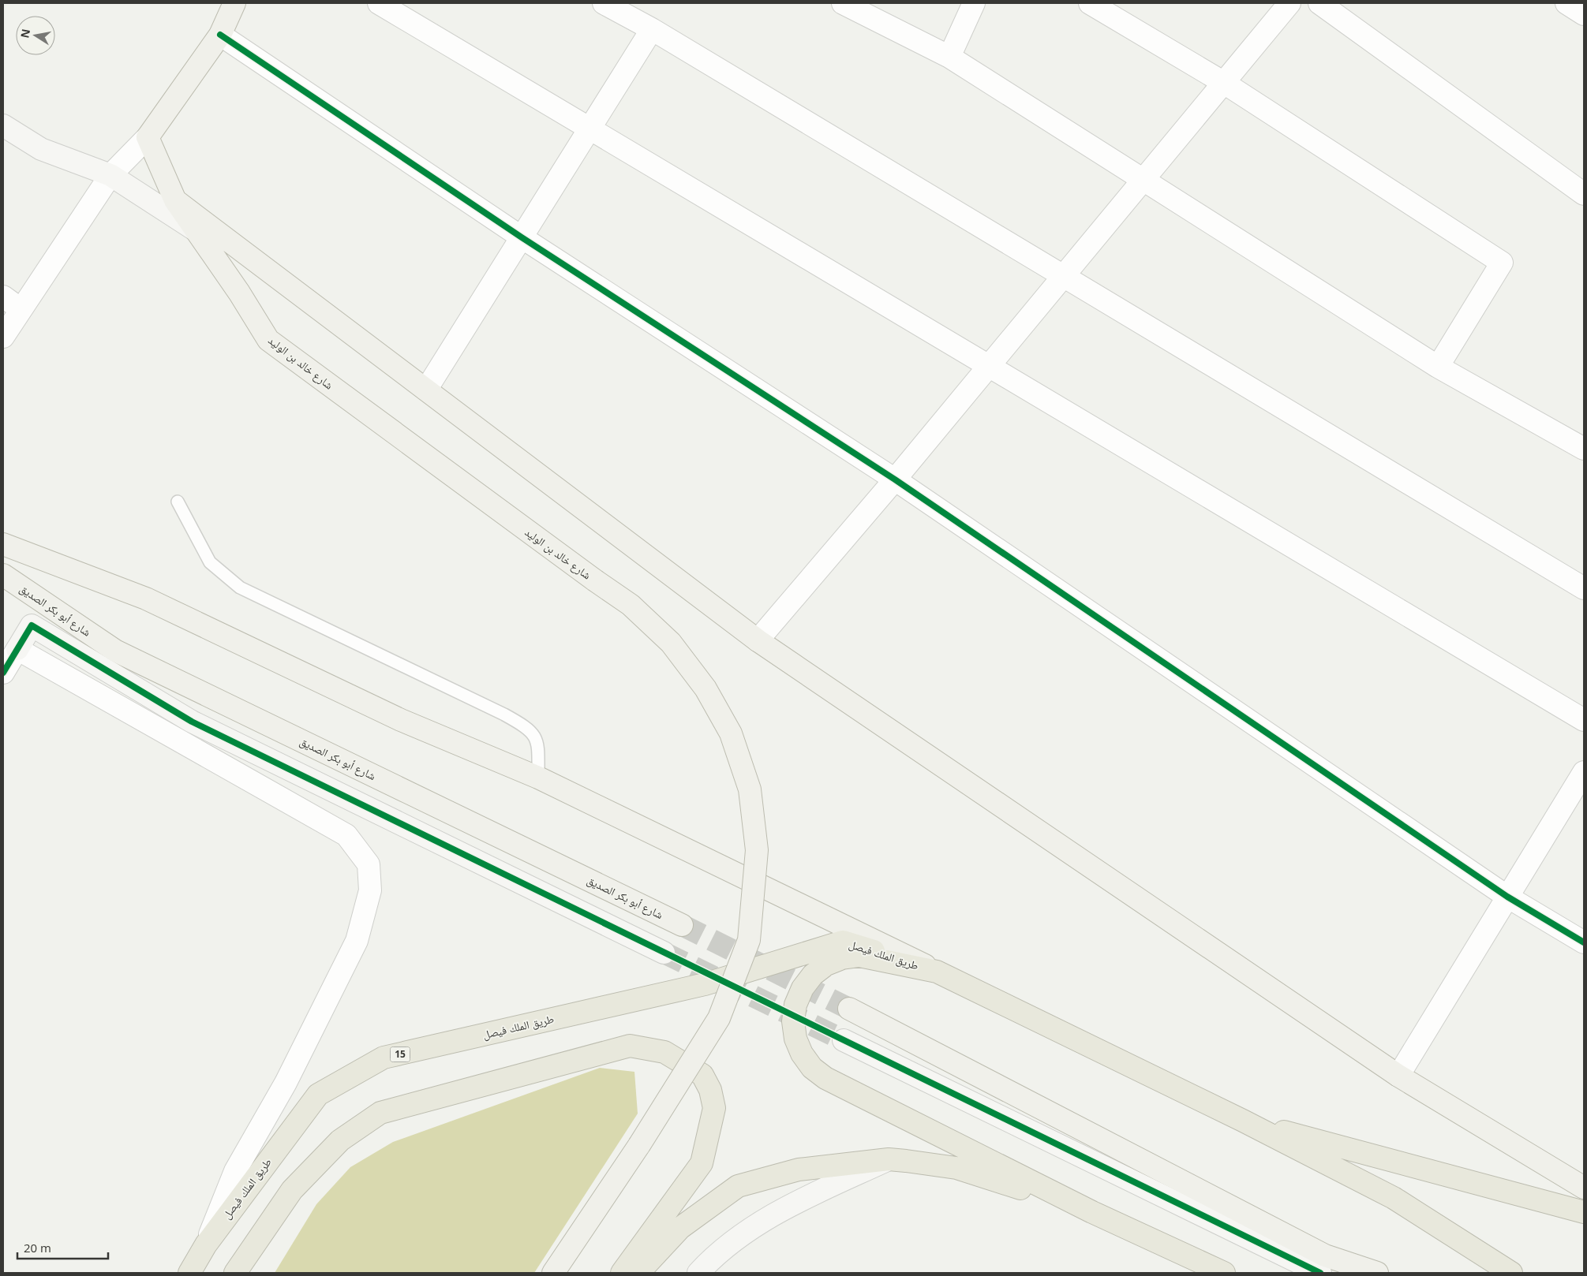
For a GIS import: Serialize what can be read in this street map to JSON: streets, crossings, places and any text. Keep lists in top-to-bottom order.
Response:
{
  "streets": {
    "highway": ["طريق الملك فيصل", "15"],
    "main road": ["شارع خالد بن الوليد", "شارع أبو بكر الصديق"]
  },
  "scale_bar": "20 m",
  "north": "left"
}
